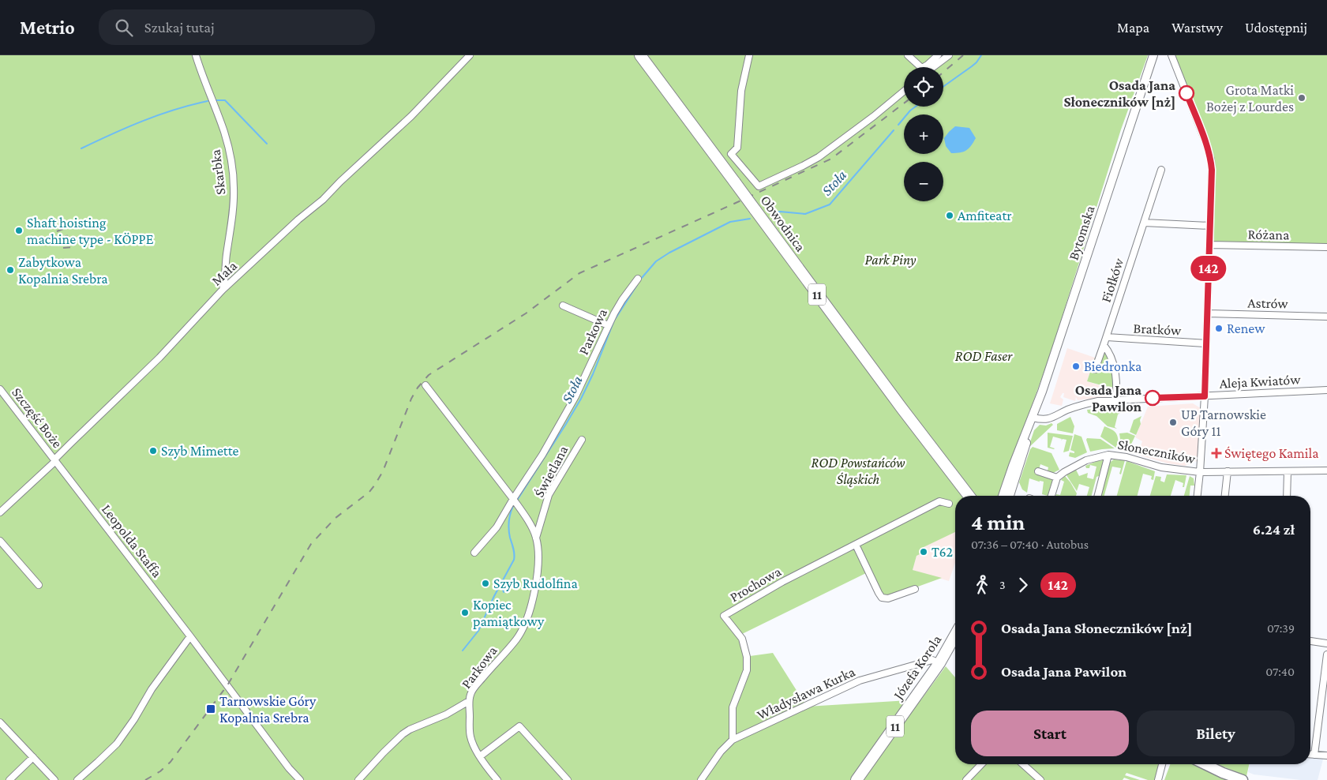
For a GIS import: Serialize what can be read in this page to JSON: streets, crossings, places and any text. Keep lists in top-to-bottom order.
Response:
{
  "streets": {
    "highway": ["Obwodnica", "11", "Józefa Korola"],
    "street": [
      "Skarbka",
      "Bytomska",
      "Różana",
      "Mała",
      "Fiołków",
      "Astrów",
      "Bratków",
      "Parkowa",
      "Aleja Kwiatów",
      "Szczęść Boże",
      "Słoneczników",
      "Świetlana",
      "Leopolda Staffa",
      "Prochowa",
      "Władysława Kurka"
    ]
  },
  "crossings": [
    ["Skarbka", "Mała"],
    ["Bytomska", "Aleja Kwiatów"],
    ["Różana", "Słoneczników"],
    ["Mała", "Szczęść Boże"],
    ["Mała", "Leopolda Staffa"],
    ["Fiołków", "Bratków"],
    ["Astrów", "Słoneczników"],
    ["Bratków", "Słoneczników"],
    ["Parkowa", "Świetlana"],
    ["Aleja Kwiatów", "Słoneczników"],
    ["Szczęść Boże", "Leopolda Staffa"],
    ["Prochowa", "Władysława Kurka"],
    ["Józefa Korola", "Władysława Kurka"]
  ],
  "water": ["Stoła"],
  "parks": ["Park Piny", "ROD Faser", "ROD Powstańców Śląskich"],
  "places": {
    "other": [
      "Osada Jana Słoneczników [nż]",
      "Grota Matki Bożej z Lourdes",
      "Amfiteatr",
      "Shaft hoisting machine type - KÖPPE",
      "Zabytkowa Kopalnia Srebra",
      "Renew",
      "Biedronka",
      "Osada Jana Pawilon",
      "UP Tarnowskie Góry 11",
      "Szyb Mimette",
      "T62",
      "Szyb Rudolfina",
      "Kopiec pamiątkowy"
    ],
    "health": ["Świętego Kamila"],
    "transit": ["Tarnowskie Góry Kopalnia Srebra"]
  },
  "lines": ["bus line 142"],
  "page": {
    "header": "Metrio",
    "search": "Szukaj tutaj",
    "nav": ["Mapa", "Warstwy", "Udostępnij"],
    "on_map": "142",
    "map_buttons": ["+", "−"],
    "heading": ["4 min", "07:36 – 07:40 · Autobus", "6.24 zł"],
    "legs": ["3", "142"],
    "list": [
      {
        "name": "Osada Jana Słoneczników [nż]",
        "value": "07:39"
      },
      {
        "name": "Osada Jana Pawilon",
        "value": "07:40"
      }
    ],
    "buttons": ["Start", "Bilety"]
  }
}
